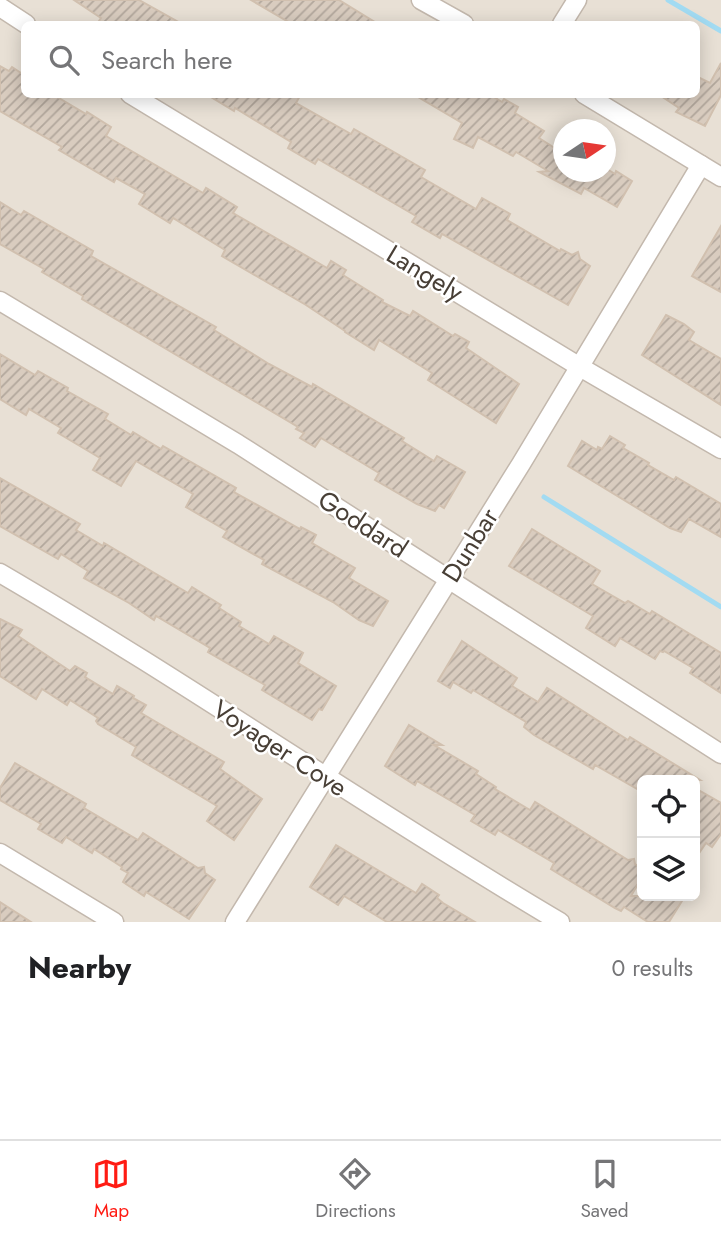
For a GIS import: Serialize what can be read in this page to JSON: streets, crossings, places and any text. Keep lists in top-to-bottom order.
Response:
{
  "streets": {
    "street": [
      "Langely",
      "Goddard",
      "Dunbar",
      "Voyager Cove"
    ]
  },
  "crossings": [
    ["Langely", "Dunbar"],
    ["Goddard", "Dunbar"],
    ["Dunbar", "Voyager Cove"]
  ],
  "north": "right",
  "page": {
    "search": "Search here",
    "heading": ["Nearby", "0 results"],
    "nav": ["Map", "Directions", "Saved"]
  }
}
